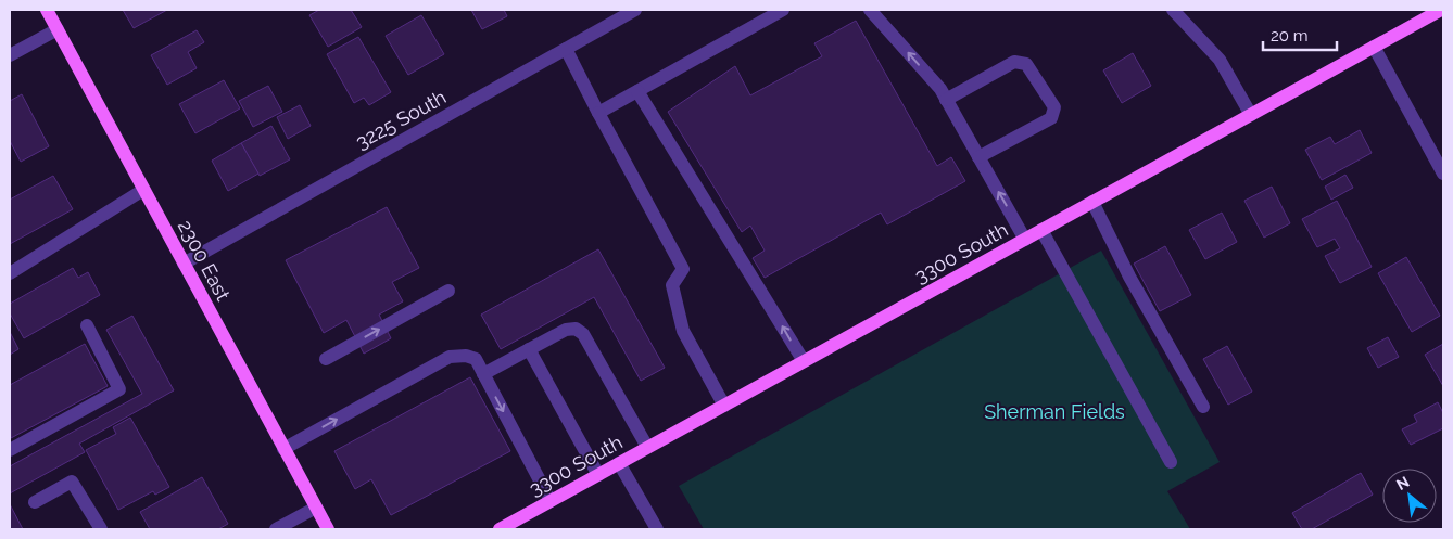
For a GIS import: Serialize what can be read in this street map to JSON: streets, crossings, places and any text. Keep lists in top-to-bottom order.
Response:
{
  "streets": {
    "main road": ["3300 South", "2300 East"],
    "street": ["3225 South"]
  },
  "crossings": [
    ["3225 South", "2300 East"]
  ],
  "parks": ["Sherman Fields"],
  "scale_bar": "20 m",
  "north": "top left"
}
